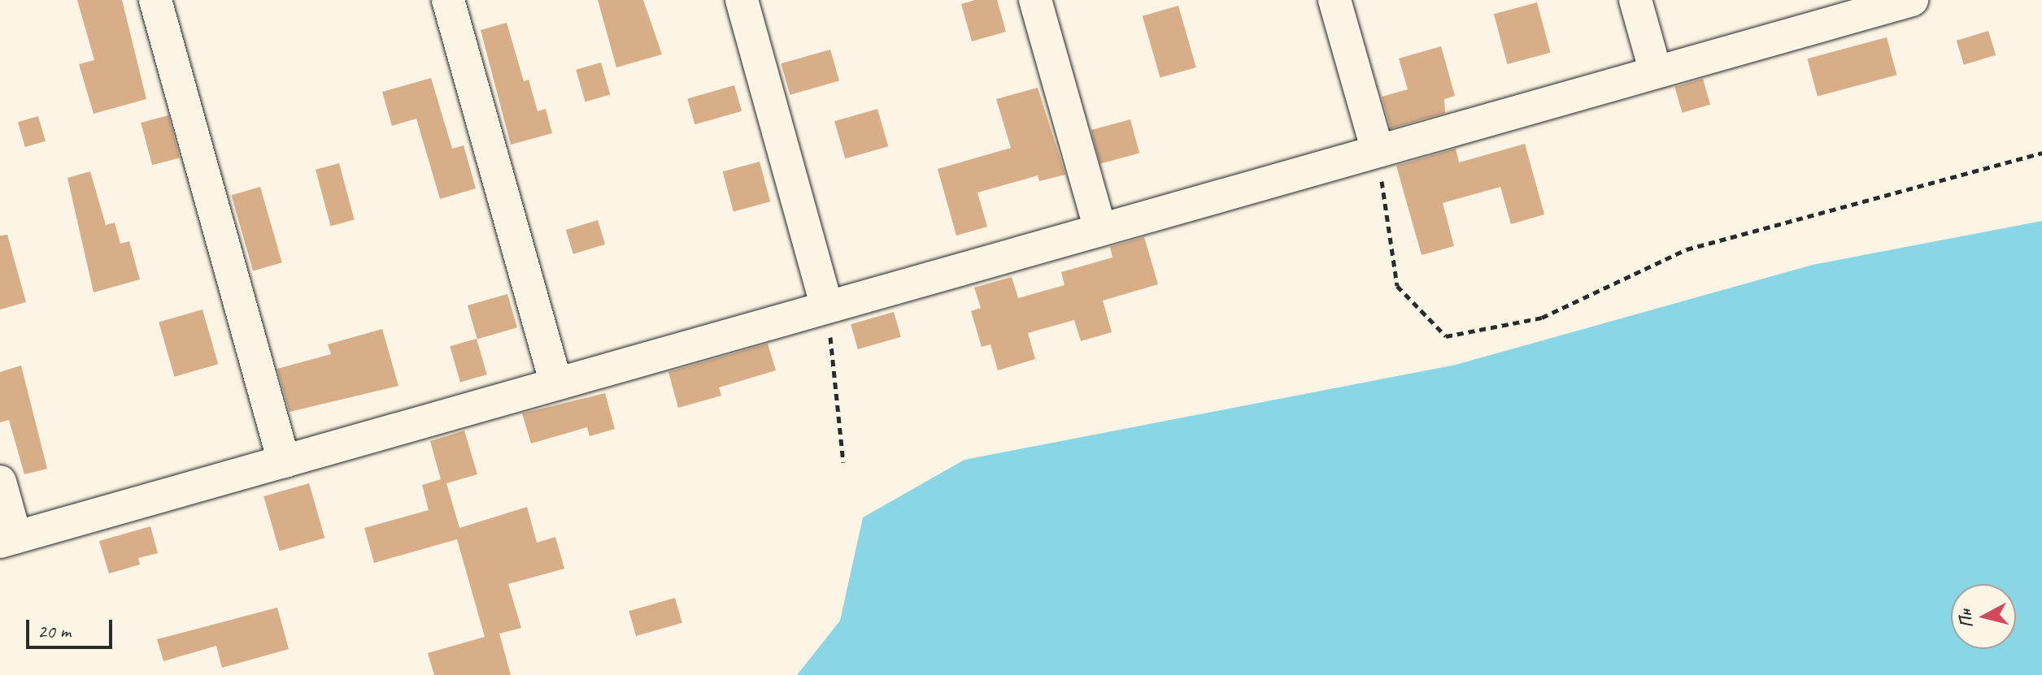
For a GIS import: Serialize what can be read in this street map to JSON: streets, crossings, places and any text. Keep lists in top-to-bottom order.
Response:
{
  "scale_bar": "20 m",
  "north": "left"
}
